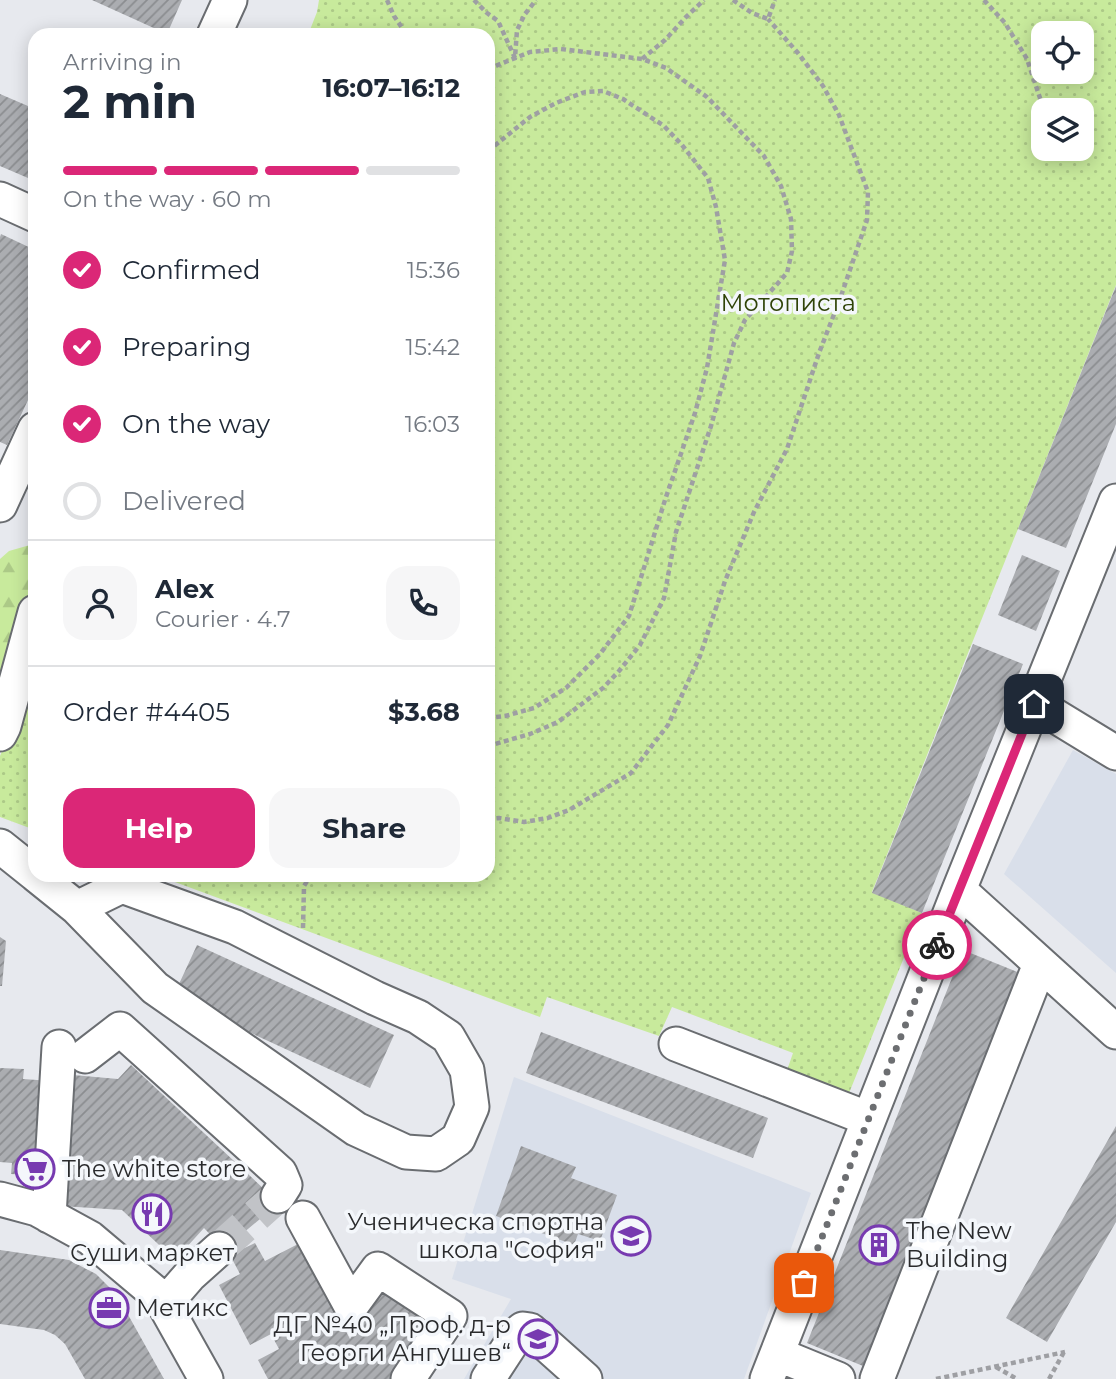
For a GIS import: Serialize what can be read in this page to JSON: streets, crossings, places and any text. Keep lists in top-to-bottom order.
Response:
{
  "parks": ["Мотописта"],
  "places": {
    "supermarket": ["The white store"],
    "restaurant": ["Суши маркет"],
    "school or university": ["Ученическа спортна школа \"София\"", "ДГ №40 „Проф. д-р Георги Ангушев“"],
    "building": ["The New Building"],
    "office": ["Метикс"]
  },
  "page": {
    "heading": ["2 min", "Arriving in", "16:07–16:12"],
    "panel": [
      "Alex",
      "Courier · 4.7",
      "Order #4405",
      "$3.68"
    ],
    "bar": "On the way · 60 m",
    "list": [
      ["Confirmed", "15:36"],
      ["Preparing", "15:42"],
      ["On the way", "16:03"],
      "Delivered"
    ],
    "buttons": ["Help", "Share"]
  }
}
